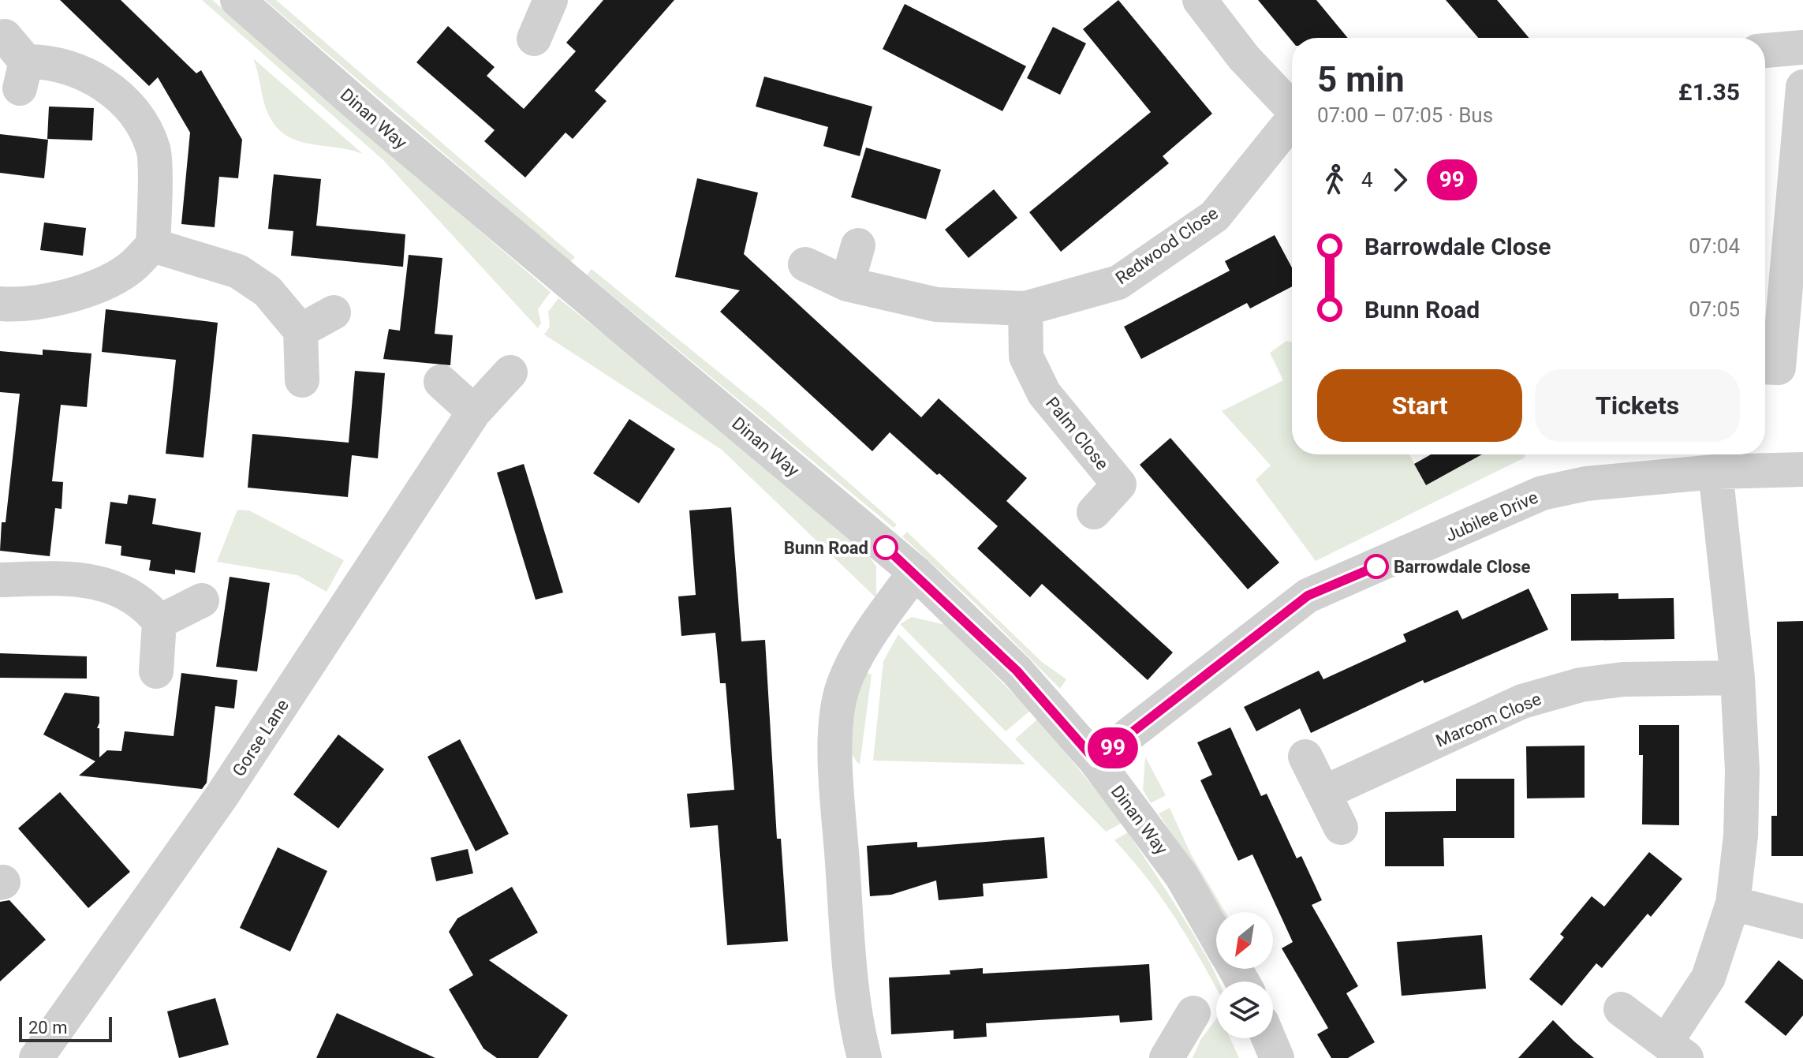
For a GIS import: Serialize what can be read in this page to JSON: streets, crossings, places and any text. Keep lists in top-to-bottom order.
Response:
{
  "streets": {
    "street": [
      "Dinan Way",
      "Redwood Close",
      "Palm Close",
      "Jubilee Drive",
      "Marcom Close",
      "Gorse Lane"
    ]
  },
  "crossings": [
    ["Dinan Way", "Jubilee Drive"],
    ["Redwood Close", "Palm Close"]
  ],
  "places": ["Bunn Road", "Barrowdale Close"],
  "lines": ["bus line 99"],
  "scale_bar": "20 m",
  "north": "bottom left",
  "page": {
    "on_map": "99",
    "heading": ["5 min", "07:00 – 07:05 · Bus", "£1.35"],
    "legs": ["4", "99"],
    "list": [
      {
        "name": "Barrowdale Close",
        "value": "07:04"
      },
      {
        "name": "Bunn Road",
        "value": "07:05"
      }
    ],
    "buttons": ["Start", "Tickets"],
    "scale": "20 m"
  }
}
